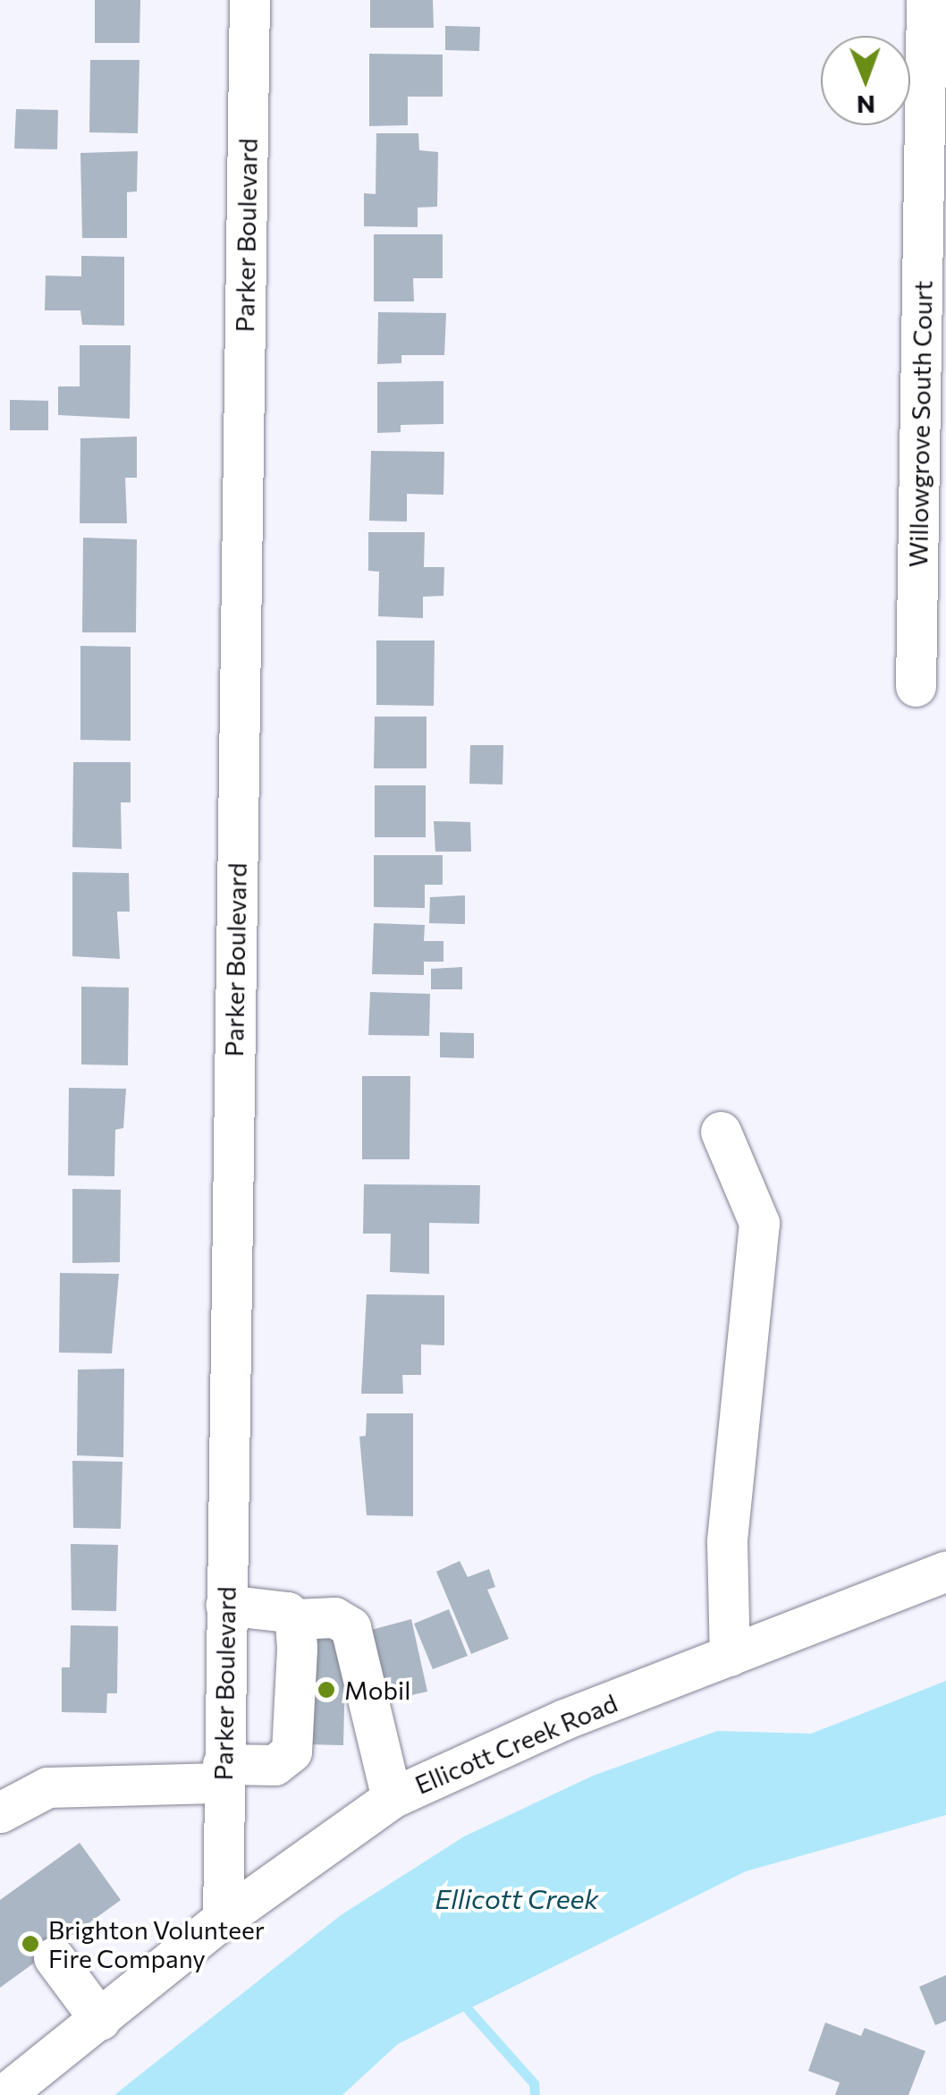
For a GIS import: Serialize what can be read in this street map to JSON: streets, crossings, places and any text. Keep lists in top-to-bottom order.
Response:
{
  "streets": {
    "street": ["Parker Boulevard", "Willowgrove South Court", "Ellicott Creek Road"]
  },
  "crossings": [
    ["Parker Boulevard", "Ellicott Creek Road"]
  ],
  "water": ["Ellicott Creek"],
  "places": ["Mobil", "Brighton Volunteer Fire Company"],
  "north": "bottom"
}
